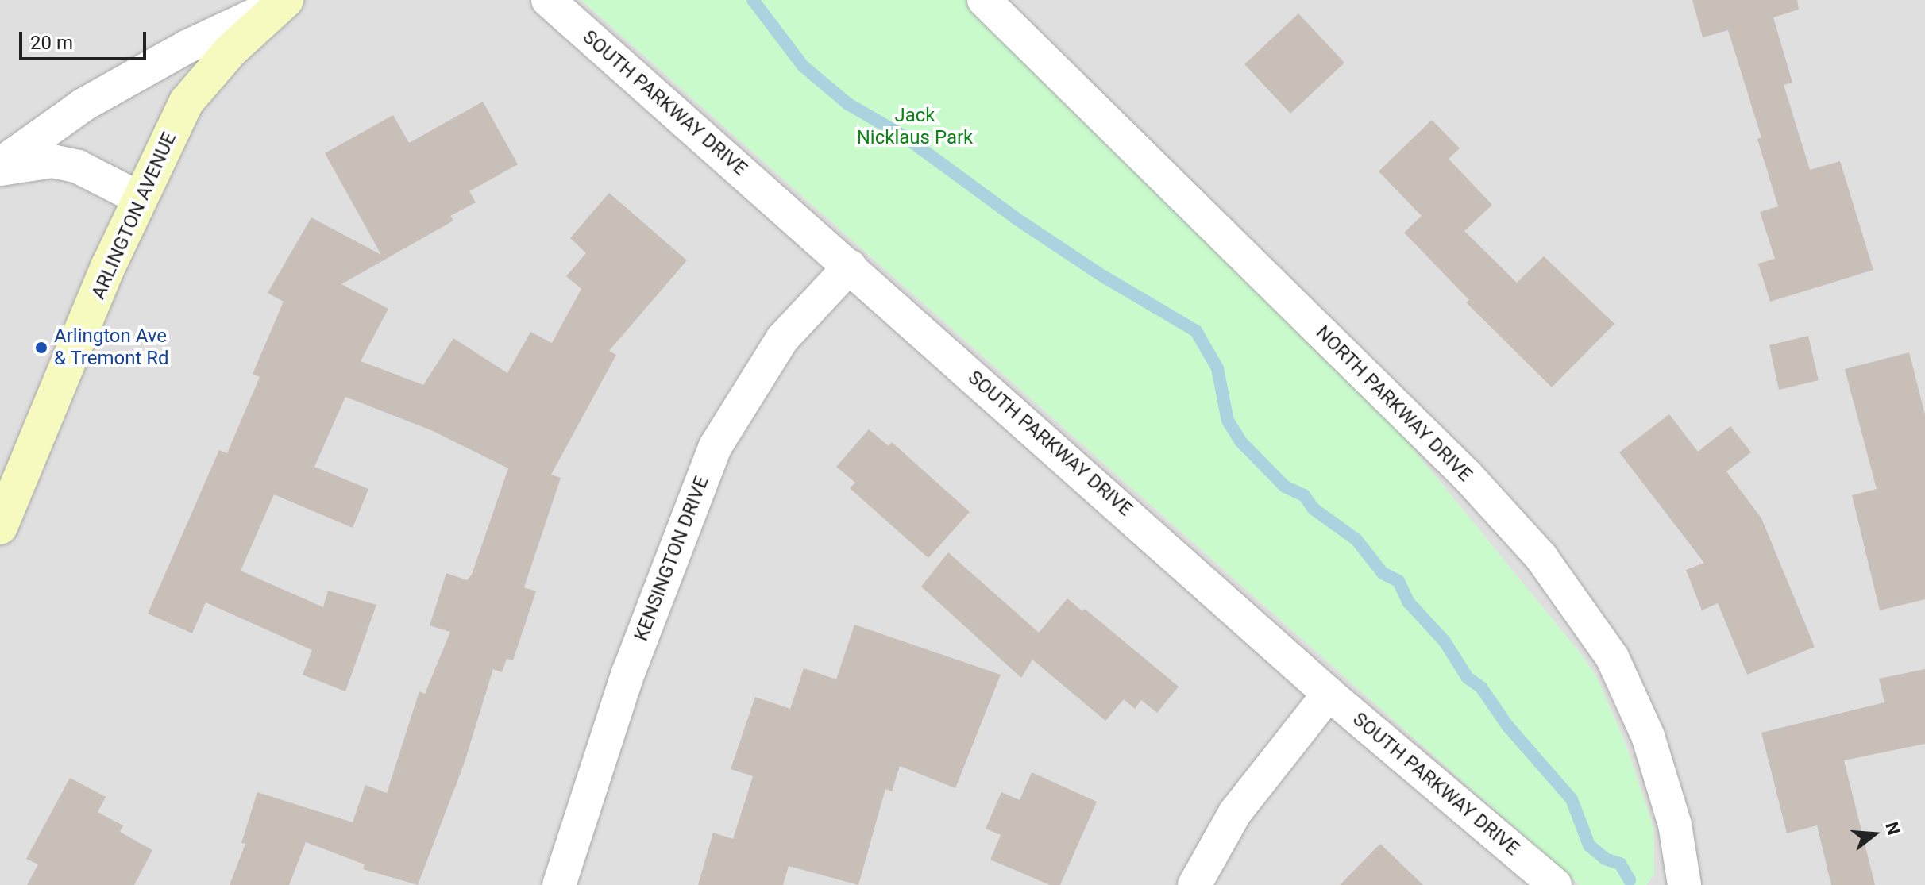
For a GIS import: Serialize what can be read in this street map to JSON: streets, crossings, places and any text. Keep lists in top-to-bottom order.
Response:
{
  "streets": {
    "street": [
      "SOUTH PARKWAY DRIVE",
      "ARLINGTON AVENUE",
      "NORTH PARKWAY DRIVE",
      "KENSINGTON DRIVE"
    ]
  },
  "crossings": [
    ["SOUTH PARKWAY DRIVE", "KENSINGTON DRIVE"]
  ],
  "parks": ["Jack Nicklaus Park"],
  "places": ["Arlington Ave & Tremont Rd"],
  "scale_bar": "20 m",
  "north": "right"
}
